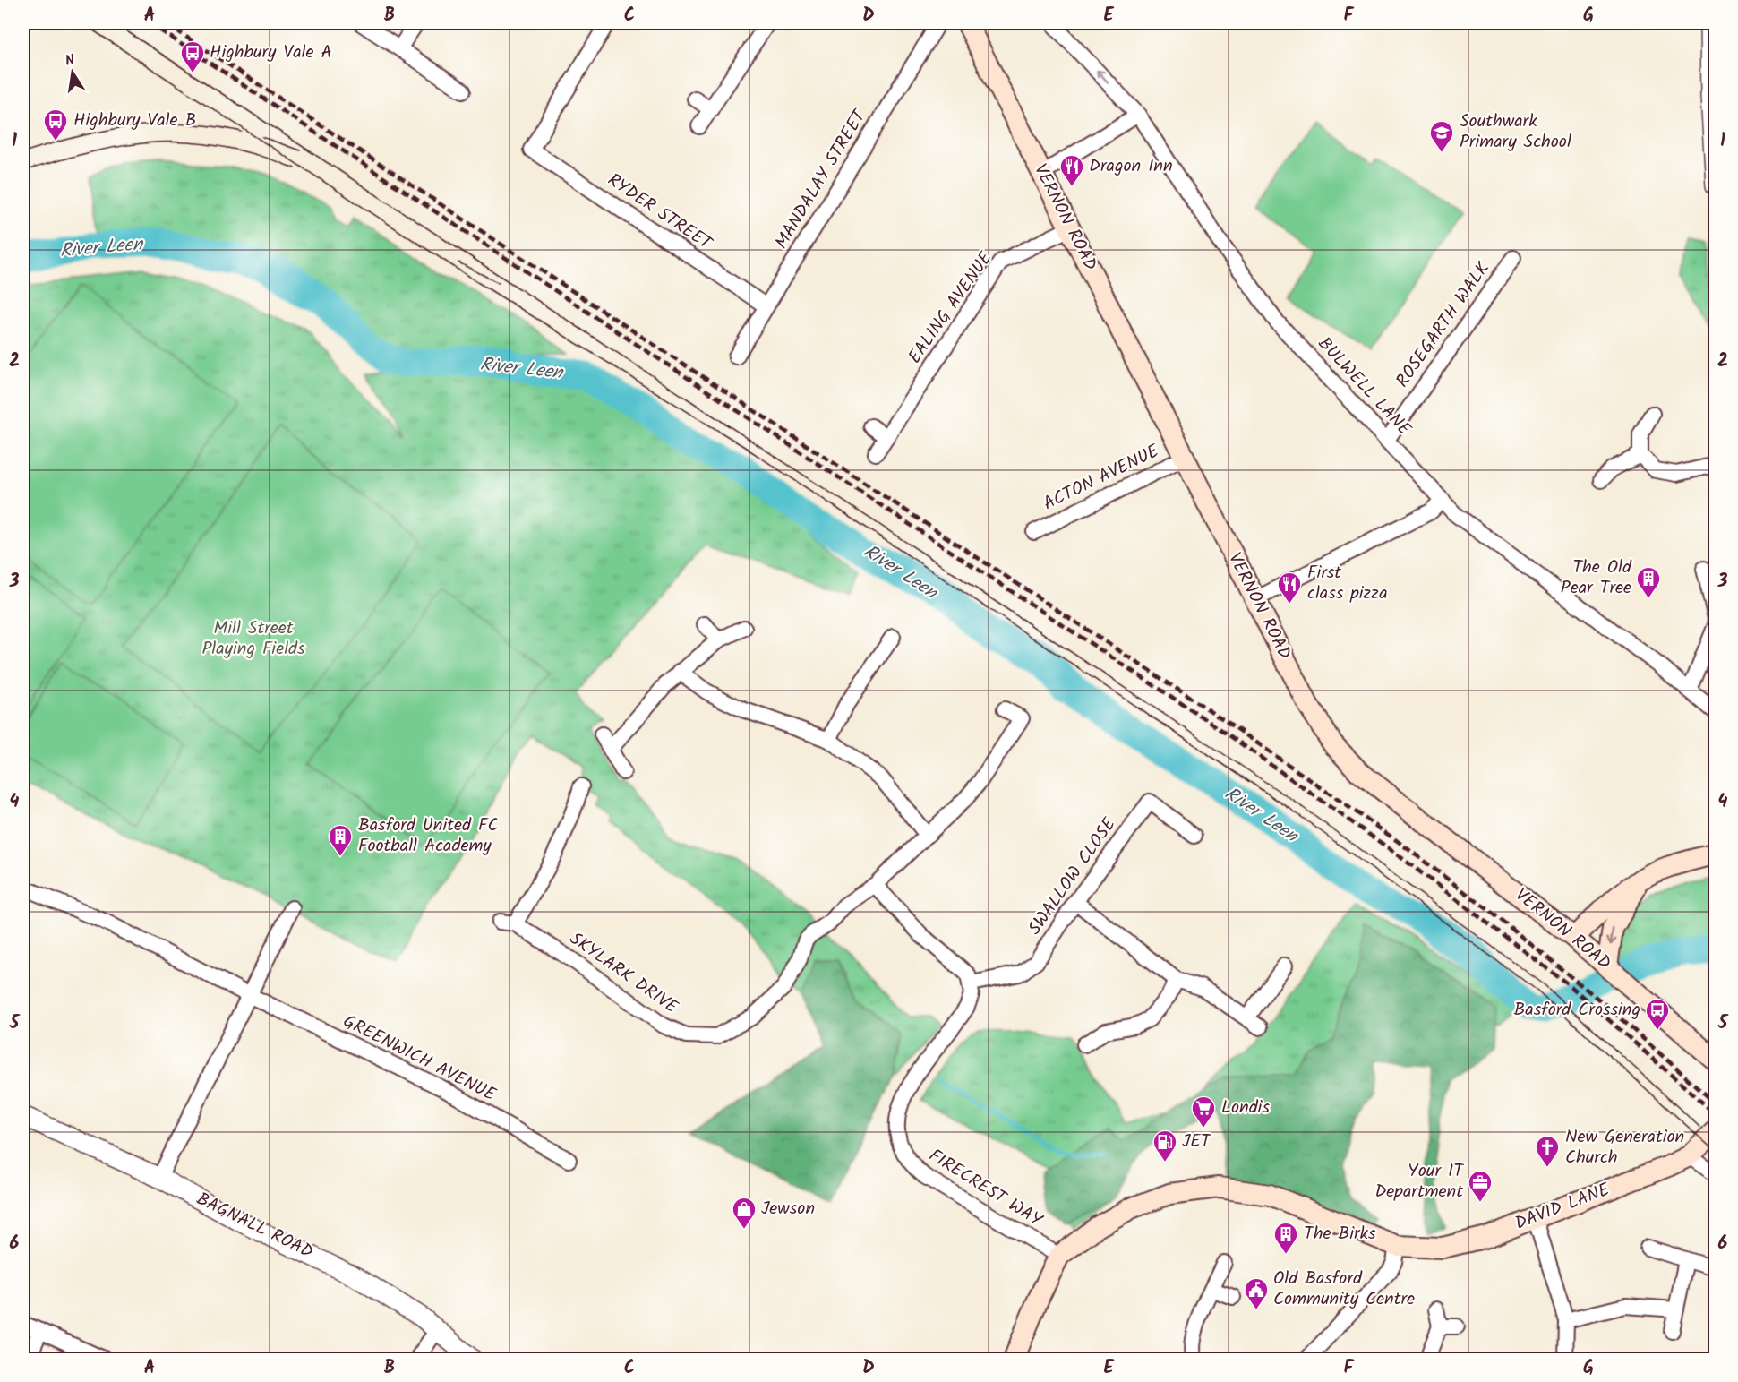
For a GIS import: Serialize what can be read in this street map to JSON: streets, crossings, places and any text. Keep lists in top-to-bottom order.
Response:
{
  "streets": {
    "main road": ["VERNON ROAD", "DAVID LANE"],
    "street": [
      "MANDALAY STREET",
      "RYDER STREET",
      "EALING AVENUE",
      "ROSEGARTH WALK",
      "BULWELL LANE",
      "ACTON AVENUE",
      "SWALLOW CLOSE",
      "SKYLARK DRIVE",
      "GREENWICH AVENUE",
      "FIRECREST WAY",
      "BAGNALL ROAD"
    ]
  },
  "crossings": [
    ["MANDALAY STREET", "RYDER STREET"],
    ["VERNON ROAD", "EALING AVENUE"],
    ["VERNON ROAD", "ACTON AVENUE"],
    ["ROSEGARTH WALK", "BULWELL LANE"],
    ["SWALLOW CLOSE", "FIRECREST WAY"],
    ["FIRECREST WAY", "DAVID LANE"]
  ],
  "water": ["River Leen"],
  "parks": ["Mill Street Playing Fields"],
  "places": {
    "bus stop": ["Highbury Vale A", "Highbury Vale B", "Basford Crossing"],
    "school or university": ["Southwark Primary School"],
    "restaurant": ["Dragon Inn", "First class pizza"],
    "building": ["The Old Pear Tree", "Basford United FC Football Academy", "The Birks"],
    "supermarket": ["Londis"],
    "fuel station": ["JET"],
    "church": ["New Generation Church"],
    "office": ["Your IT Department"],
    "shop": ["Jewson"],
    "public building": ["Old Basford Community Centre"]
  },
  "north": "top",
  "grid": {
    "columns": [
      "A",
      "B",
      "C",
      "D",
      "E",
      "F",
      "G"
    ],
    "rows": [
      "1",
      "2",
      "3",
      "4",
      "5",
      "6"
    ]
  }
}
